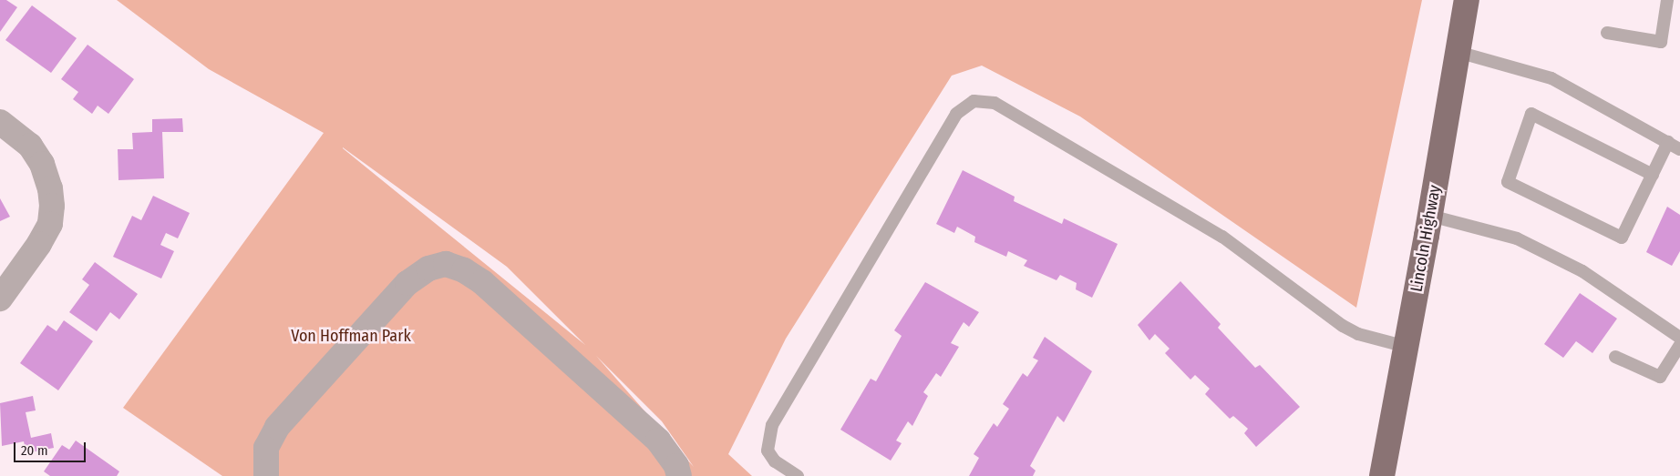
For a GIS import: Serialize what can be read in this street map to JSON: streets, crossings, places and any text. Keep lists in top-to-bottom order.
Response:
{
  "streets": {
    "main road": ["Lincoln Highway"]
  },
  "parks": ["Von Hoffman Park"],
  "scale_bar": "20 m"
}
